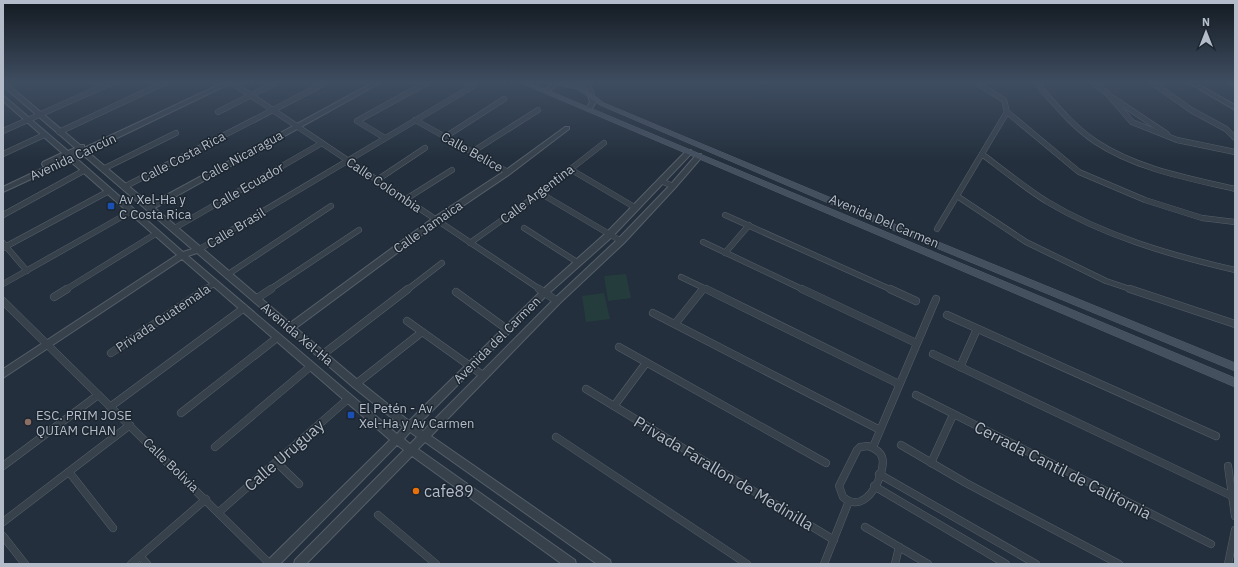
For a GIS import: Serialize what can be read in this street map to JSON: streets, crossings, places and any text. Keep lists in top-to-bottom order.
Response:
{
  "streets": {
    "main road": ["Avenida Del Carmen"],
    "street": [
      "Calle Belice",
      "Calle Nicaragua",
      "Avenida Cancún",
      "Calle Costa Rica",
      "Calle Colombia",
      "Calle Ecuador",
      "Calle Argentina",
      "Calle Jamaica",
      "Calle Brasil",
      "Privada Guatemala",
      "Avenida Xel-Ha",
      "Avenida del Carmen",
      "Calle Uruguay",
      "Calle Bolivia",
      "Cerrada Cantil de California",
      "Privada Farallon de Medinilla"
    ]
  },
  "crossings": [
    ["Calle Belice", "Calle Jamaica"],
    ["Calle Belice", "Calle Brasil"],
    ["Calle Nicaragua", "Calle Colombia"],
    ["Calle Nicaragua", "Avenida Xel-Ha"],
    ["Avenida Cancún", "Avenida Xel-Ha"],
    ["Calle Costa Rica", "Calle Colombia"],
    ["Calle Costa Rica", "Avenida Xel-Ha"],
    ["Calle Colombia", "Calle Ecuador"],
    ["Calle Colombia", "Calle Argentina"],
    ["Calle Colombia", "Calle Jamaica"],
    ["Calle Colombia", "Calle Brasil"],
    ["Calle Colombia", "Avenida del Carmen"],
    ["Calle Ecuador", "Avenida Xel-Ha"],
    ["Avenida Del Carmen", "Avenida del Carmen"],
    ["Calle Jamaica", "Avenida Xel-Ha"],
    ["Calle Brasil", "Avenida Xel-Ha"],
    ["Calle Brasil", "Calle Bolivia"],
    ["Privada Guatemala", "Avenida Xel-Ha"],
    ["Avenida Xel-Ha", "Avenida del Carmen"],
    ["Avenida Xel-Ha", "Calle Uruguay"],
    ["Avenida del Carmen", "Calle Bolivia"],
    ["Calle Uruguay", "Calle Bolivia"]
  ],
  "places": {
    "transit": ["Av Xel-Ha y C Costa Rica", "El Petén - Av Xel-Ha y Av Carmen"],
    "other": ["ESC. PRIM JOSE QUIAM CHAN", "cafe89"]
  },
  "north": "top"
}
